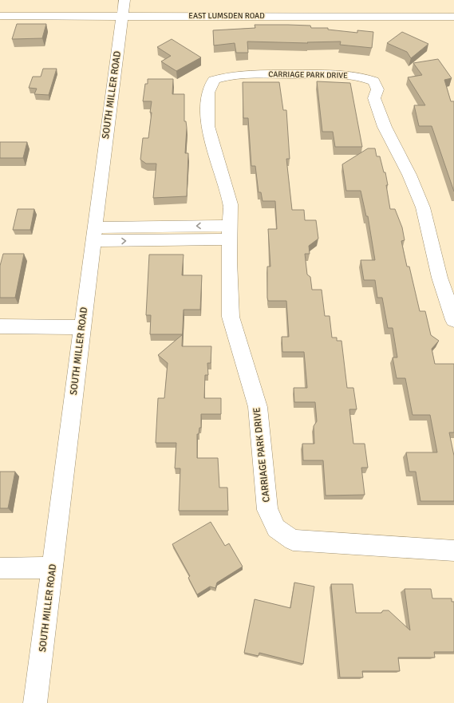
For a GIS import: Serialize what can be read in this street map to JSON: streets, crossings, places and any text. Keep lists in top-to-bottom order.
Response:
{
  "streets": {
    "street": ["EAST LUMSDEN ROAD", "CARRIAGE PARK DRIVE", "SOUTH MILLER ROAD"]
  },
  "crossings": [
    ["EAST LUMSDEN ROAD", "SOUTH MILLER ROAD"]
  ]
}
